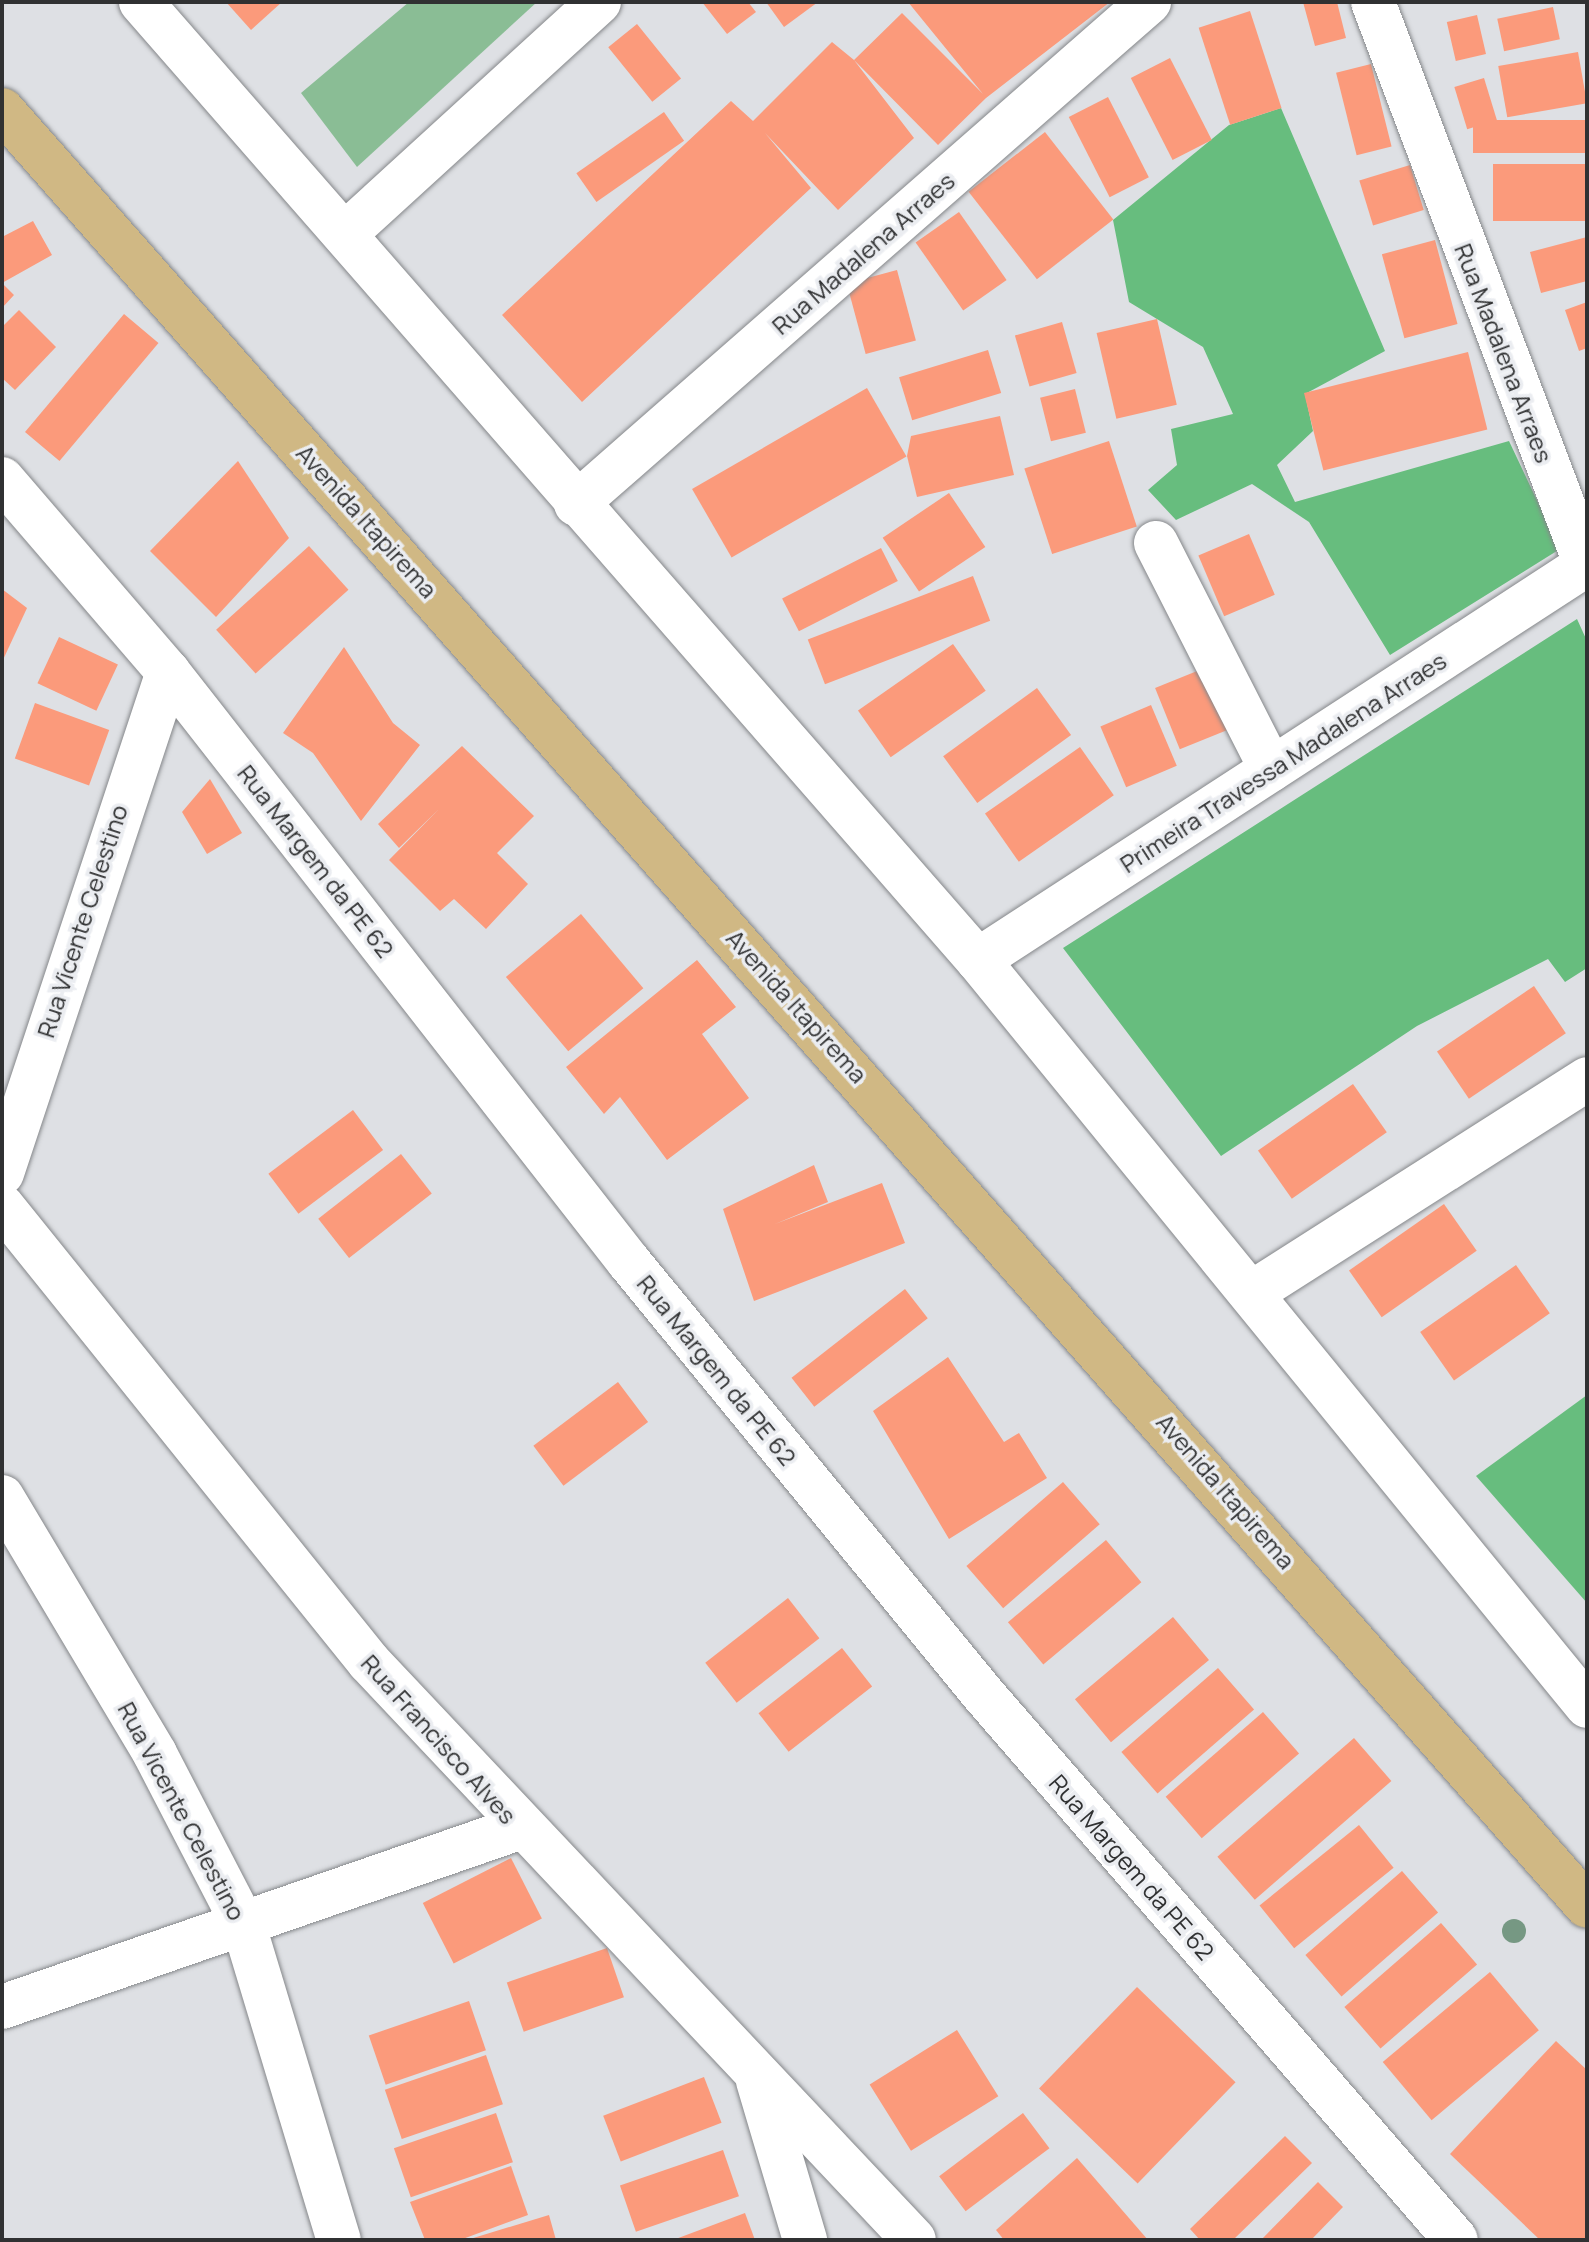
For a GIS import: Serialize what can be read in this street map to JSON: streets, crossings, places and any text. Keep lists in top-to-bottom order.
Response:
{
  "streets": {
    "main road": ["Avenida Itapirema"],
    "street": [
      "Rua Madalena Arraes",
      "Primeira Travessa Madalena Arraes",
      "Rua Margem da PE 62",
      "Rua Vicente Celestino",
      "Rua Francisco Alves"
    ]
  },
  "crossings": [
    ["Rua Madalena Arraes", "Primeira Travessa Madalena Arraes"],
    ["Rua Margem da PE 62", "Rua Vicente Celestino"]
  ]
}
